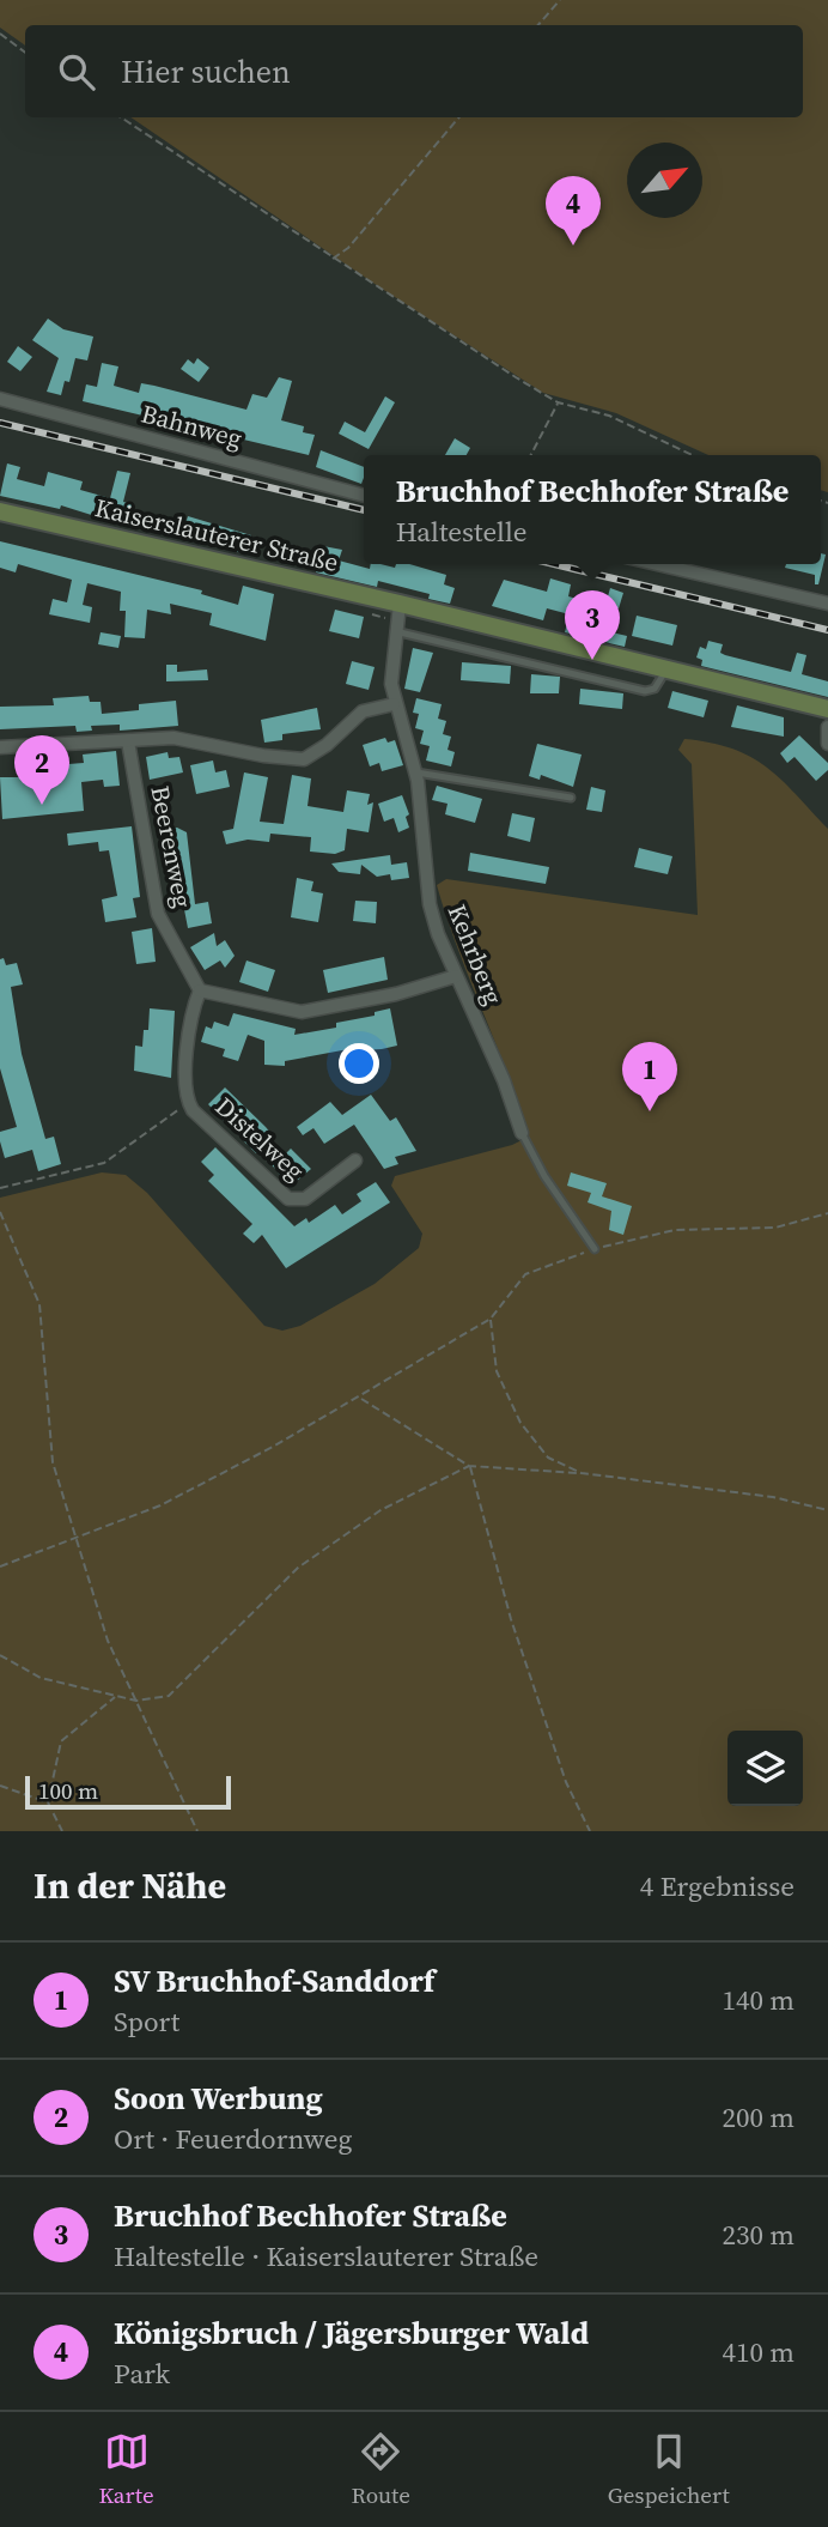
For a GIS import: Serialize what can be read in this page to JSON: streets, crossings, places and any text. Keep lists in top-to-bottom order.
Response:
{
  "streets": {
    "main road": ["Kaiserslauterer Straße"],
    "street": [
      "Bahnweg",
      "Beerenweg",
      "Kehrberg",
      "Distelweg"
    ]
  },
  "crossings": [
    ["Kaiserslauterer Straße", "Kehrberg"],
    ["Beerenweg", "Distelweg"]
  ],
  "scale_bar": "100 m",
  "north": "top right",
  "page": {
    "search": "Hier suchen",
    "pins": [
      "4",
      "3",
      "2",
      "1"
    ],
    "popup": ["Bruchhof Bechhofer Straße", "Haltestelle"],
    "scale": "100 m",
    "heading": ["In der Nähe", "4 Ergebnisse"],
    "list": [
      {
        "mark": "1",
        "name": "SV Bruchhof-Sanddorf",
        "note": "Sport",
        "value": "140 m"
      },
      {
        "mark": "2",
        "name": "Soon Werbung",
        "note": "Ort · Feuerdornweg",
        "value": "200 m"
      },
      {
        "mark": "3",
        "name": "Bruchhof Bechhofer Straße",
        "note": "Haltestelle · Kaiserslauterer Straße",
        "value": "230 m"
      },
      {
        "mark": "4",
        "name": "Königsbruch / Jägersburger Wald",
        "note": "Park",
        "value": "410 m"
      }
    ],
    "nav": ["Karte", "Route", "Gespeichert"]
  }
}
